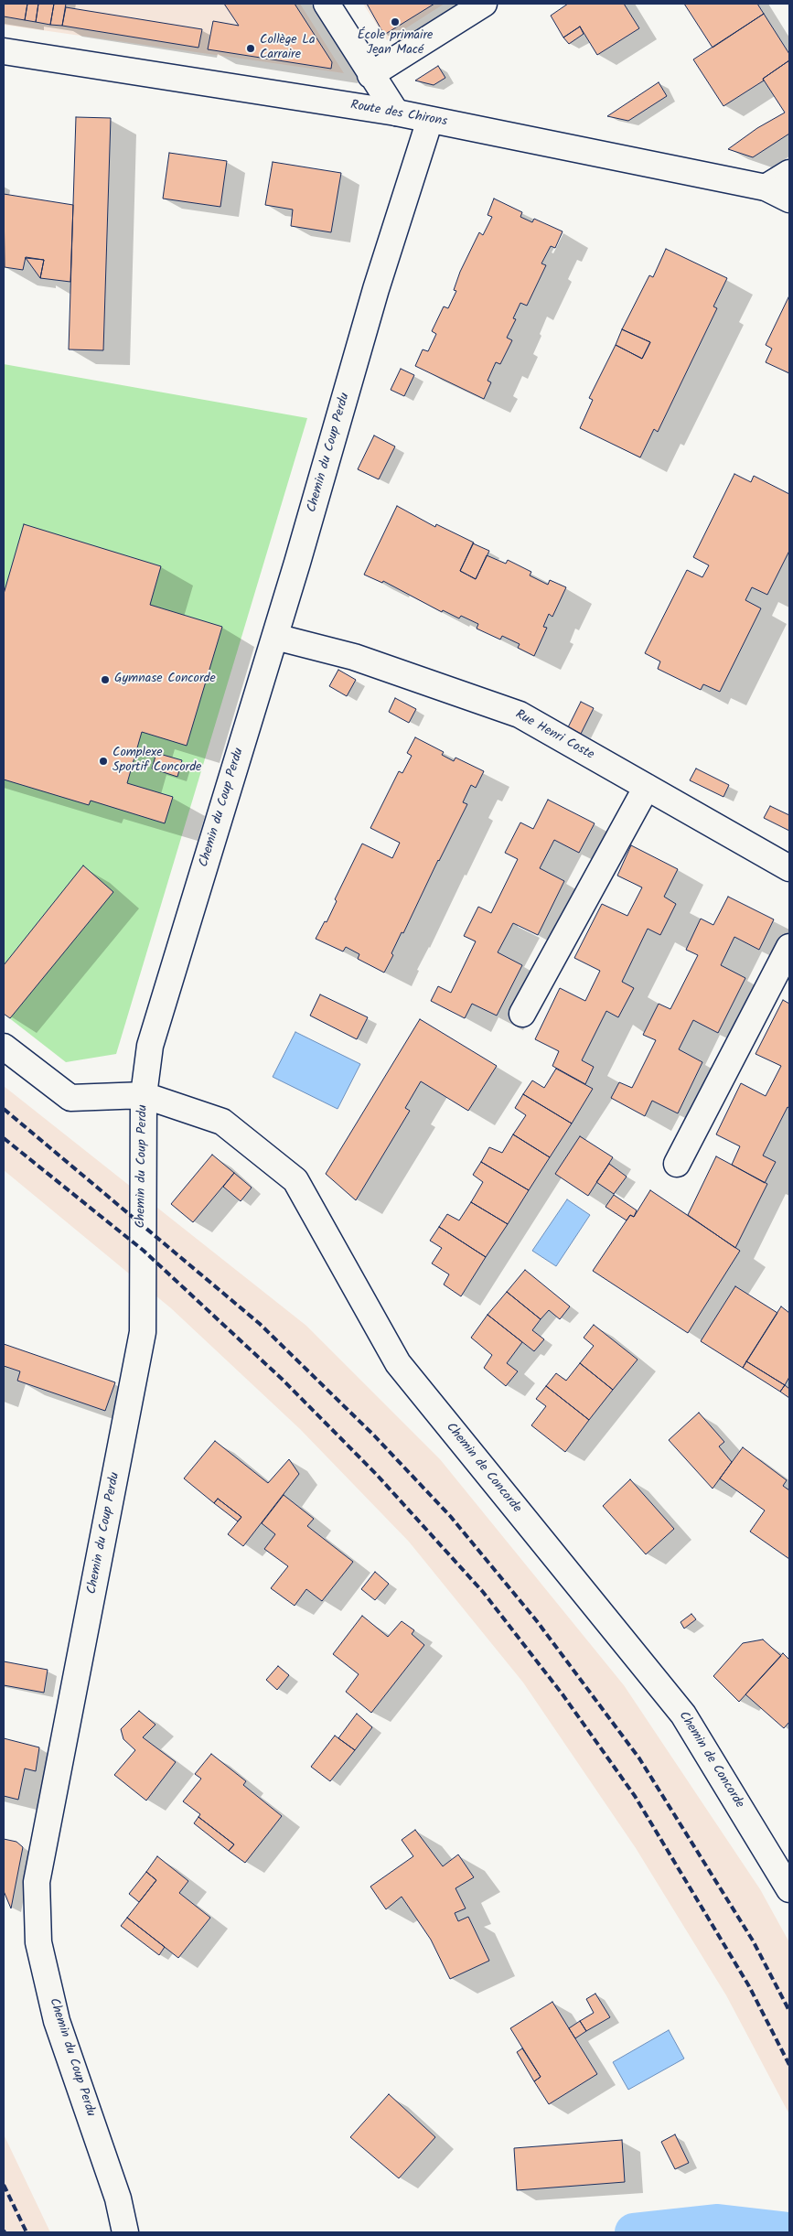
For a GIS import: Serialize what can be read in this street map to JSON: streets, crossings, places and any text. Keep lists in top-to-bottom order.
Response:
{
  "streets": {
    "street": [
      "Route des Chirons",
      "Chemin du Coup Perdu",
      "Rue Henri Coste",
      "Chemin de Concorde"
    ]
  },
  "crossings": [
    ["Route des Chirons", "Chemin du Coup Perdu"],
    ["Chemin du Coup Perdu", "Rue Henri Coste"],
    ["Chemin du Coup Perdu", "Chemin de Concorde"]
  ],
  "places": [
    "École primaire Jean Macé",
    "Collège La Carraire",
    "Gymnase Concorde",
    "Complexe Sportif Concorde"
  ]
}
